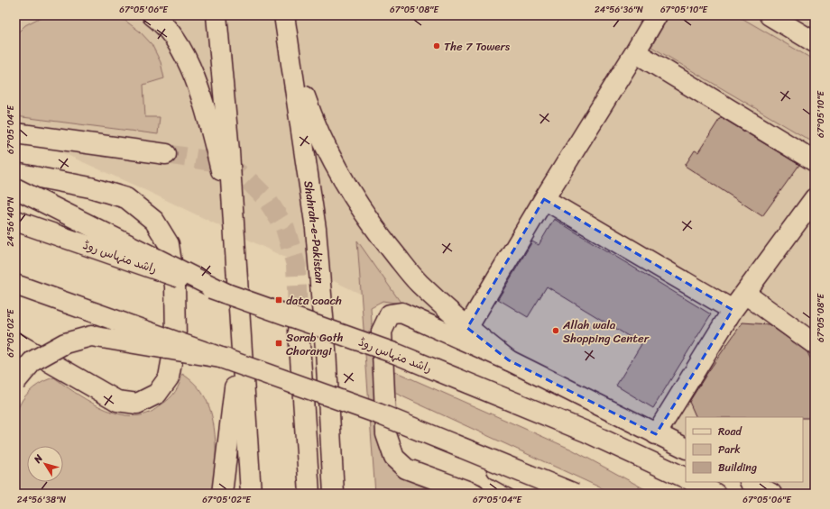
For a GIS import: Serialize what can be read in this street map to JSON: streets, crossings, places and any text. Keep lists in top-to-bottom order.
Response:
{
  "streets": {
    "main road": ["Shahrah-e-Pakistan", "راشد منہاس روڈ"]
  },
  "places": {
    "other": ["The 7 Towers", "Allah wala Shopping Center"],
    "transit": ["data coach", "Sorab Goth Chorangi"]
  },
  "legend": ["Road", "Park", "Building"],
  "north": "top left",
  "coordinates": [
    "67°05'06\"E",
    "67°05'08\"E",
    "24°56'36\"N",
    "67°05'10\"E",
    "67°05'04\"E",
    "24°56'40\"N",
    "67°05'02\"E",
    "24°56'38\"N"
  ]
}
